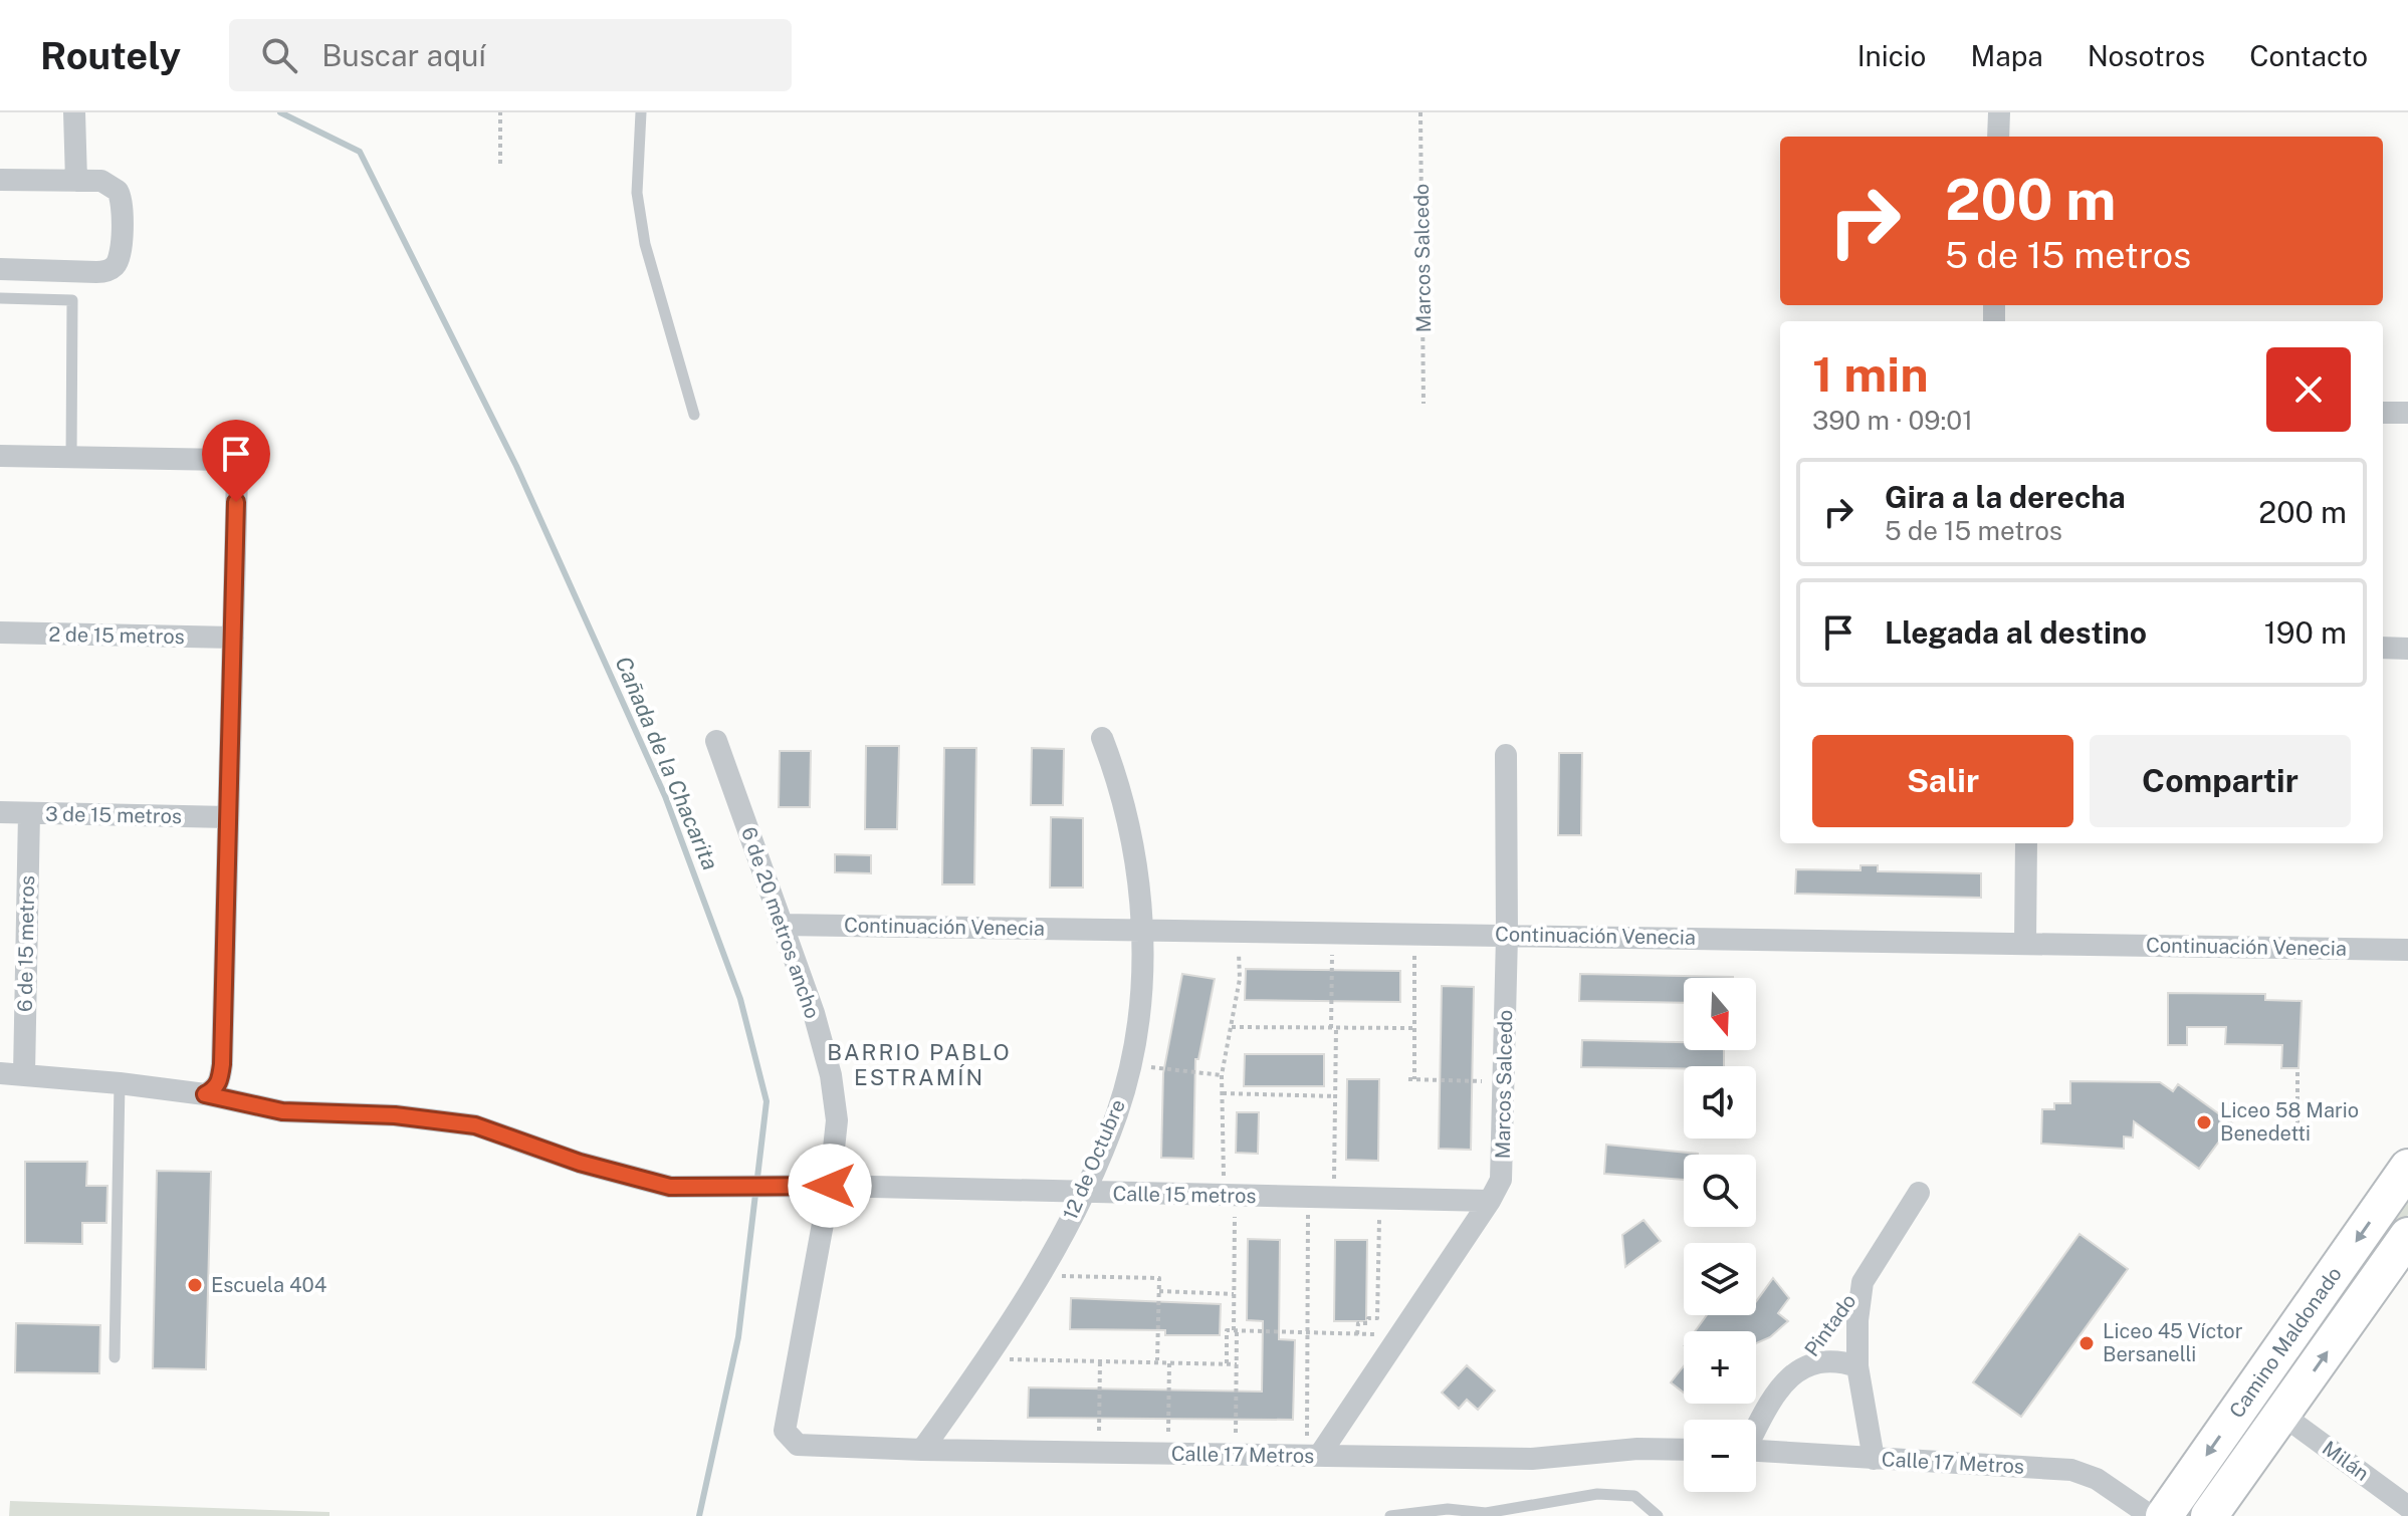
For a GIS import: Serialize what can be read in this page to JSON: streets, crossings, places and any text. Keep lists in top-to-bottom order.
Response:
{
  "streets": {
    "main road": ["Camino Maldonado"],
    "street": [
      "Marcos Salcedo",
      "2 de 15 metros",
      "3 de 15 metros",
      "6 de 20 metros ancho",
      "Continuación Venecia",
      "6 de 15 metros",
      "12 de Octubre",
      "Calle 15 metros",
      "Pintado",
      "Calle 17 Metros",
      "Milán"
    ]
  },
  "crossings": [
    ["Marcos Salcedo", "Continuación Venecia"],
    ["Marcos Salcedo", "Calle 15 metros"],
    ["Marcos Salcedo", "Calle 17 Metros"],
    ["3 de 15 metros", "6 de 15 metros"],
    ["6 de 20 metros ancho", "Continuación Venecia"],
    ["6 de 20 metros ancho", "Calle 15 metros"],
    ["6 de 20 metros ancho", "Calle 17 Metros"],
    ["Continuación Venecia", "12 de Octubre"],
    ["6 de 15 metros", "Calle 15 metros"],
    ["12 de Octubre", "Calle 15 metros"],
    ["12 de Octubre", "Calle 17 Metros"],
    ["Pintado", "Calle 17 Metros"],
    ["Camino Maldonado", "Milán"]
  ],
  "districts": ["BARRIO PABLO ESTRAMÍN"],
  "water": ["Cañada de la Chacarita"],
  "places": ["Liceo 58 Mario Benedetti", "Escuela 404", "Liceo 45 Víctor Bersanelli"],
  "north": "bottom",
  "page": {
    "header": "Routely",
    "search": "Buscar aquí",
    "nav": [
      "Inicio",
      "Mapa",
      "Nosotros",
      "Contacto"
    ],
    "turn": ["200 m", "5 de 15 metros"],
    "heading": ["1 min", "390 m · 09:01"],
    "list": [
      {
        "name": "Gira a la derecha",
        "note": "5 de 15 metros",
        "value": "200 m"
      },
      {
        "name": "Llegada al destino",
        "value": "190 m"
      }
    ],
    "buttons": ["Salir", "Compartir"],
    "map_buttons": ["+", "−"]
  }
}
